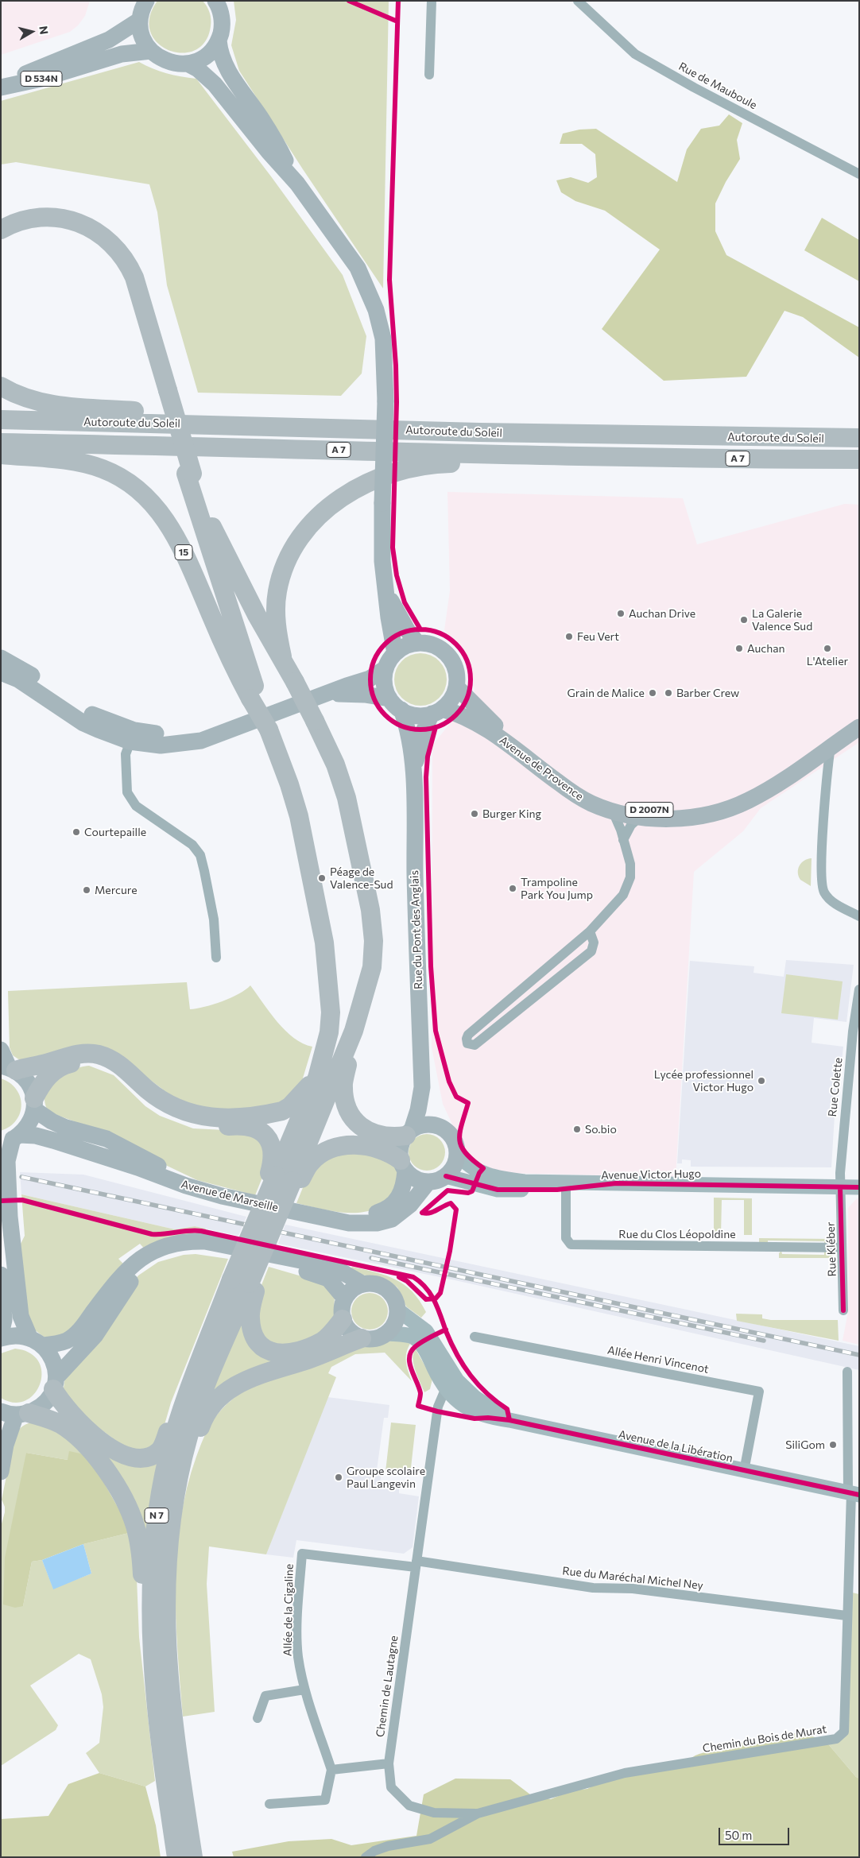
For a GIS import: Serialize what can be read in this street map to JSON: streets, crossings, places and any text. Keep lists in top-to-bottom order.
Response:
{
  "streets": {
    "highway": [
      "Autoroute du Soleil",
      "A 7",
      "15",
      "N 7"
    ],
    "main road": [
      "D 534N",
      "Avenue de Provence",
      "D 2007N",
      "Rue du Pont des Anglais",
      "Avenue Victor Hugo",
      "Avenue de Marseille",
      "Avenue de la Libération"
    ],
    "street": [
      "Rue de Mauboule",
      "Rue Colette",
      "Rue du Clos Léopoldine",
      "Rue Kléber",
      "Allée Henri Vincenot",
      "Rue du Maréchal Michel Ney",
      "Allée de la Cigaline",
      "Chemin de Lautagne",
      "Chemin du Bois de Murat"
    ]
  },
  "crossings": [
    ["Avenue de Provence", "Rue du Pont des Anglais"],
    ["Rue du Pont des Anglais", "Avenue Victor Hugo"],
    ["Rue du Pont des Anglais", "Avenue de Marseille"],
    ["Rue Colette", "Avenue Victor Hugo"],
    ["Rue Colette", "Rue Kléber"],
    ["Avenue Victor Hugo", "Avenue de Marseille"],
    ["Avenue Victor Hugo", "Rue du Clos Léopoldine"],
    ["Avenue Victor Hugo", "Rue Kléber"],
    ["Rue du Clos Léopoldine", "Rue Kléber"],
    ["Allée Henri Vincenot", "Avenue de la Libération"],
    ["Avenue de la Libération", "N 7"],
    ["Avenue de la Libération", "Chemin de Lautagne"],
    ["Avenue de la Libération", "Chemin du Bois de Murat"],
    ["Rue du Maréchal Michel Ney", "Allée de la Cigaline"],
    ["Rue du Maréchal Michel Ney", "Chemin de Lautagne"],
    ["Rue du Maréchal Michel Ney", "Chemin du Bois de Murat"],
    ["Chemin de Lautagne", "Chemin du Bois de Murat"]
  ],
  "places": [
    "Auchan Drive",
    "La Galerie Valence Sud",
    "Feu Vert",
    "Auchan",
    "L'Atelier",
    "Grain de Malice",
    "Barber Crew",
    "Burger King",
    "Courtepaille",
    "Péage de Valence-Sud",
    "Trampoline Park You Jump",
    "Mercure",
    "Lycée professionnel Victor Hugo",
    "So.bio",
    "SiliGom",
    "Groupe scolaire Paul Langevin"
  ],
  "scale_bar": "50 m",
  "north": "right"
}
